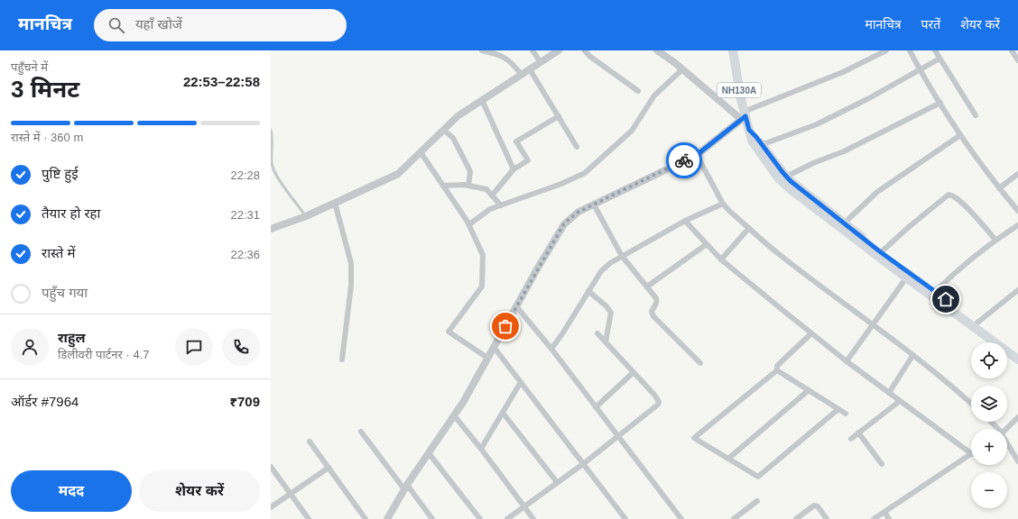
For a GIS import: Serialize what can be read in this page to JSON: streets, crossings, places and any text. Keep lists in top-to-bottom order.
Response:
{
  "streets": {
    "highway": ["NH130A"]
  },
  "page": {
    "header": "मानचित्र",
    "search": "यहाँ खोजें",
    "nav": ["मानचित्र", "परतें", "शेयर करें"],
    "heading": ["3 मिनट", "पहुँचने में", "22:53–22:58"],
    "panel": [
      "राहुल",
      "डिलीवरी पार्टनर · 4.7",
      "ऑर्डर #7964",
      "₹709"
    ],
    "bar": "रास्ते में · 360 m",
    "list": [
      ["पुष्टि हुई", "22:28"],
      ["तैयार हो रहा", "22:31"],
      ["रास्ते में", "22:36"],
      "पहुँच गया"
    ],
    "map_buttons": ["+", "−"],
    "buttons": ["मदद", "शेयर करें"]
  }
}
